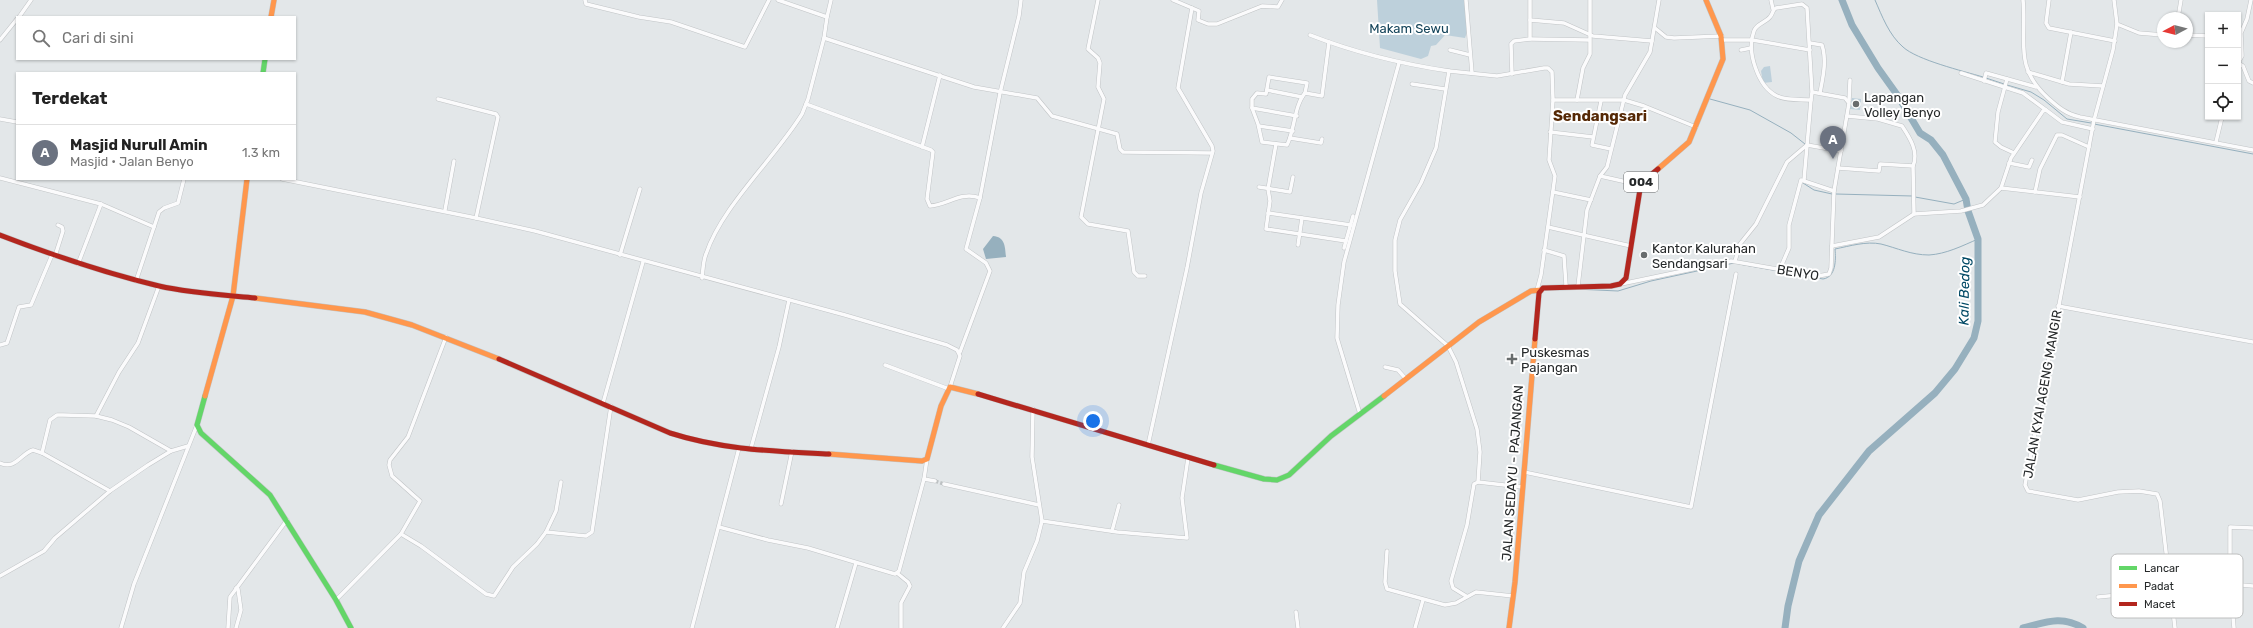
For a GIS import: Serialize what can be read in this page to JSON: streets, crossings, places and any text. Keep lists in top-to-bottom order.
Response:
{
  "streets": {
    "street": [
      "004",
      "BENYO",
      "JALAN KYAI AGENG MANGIR",
      "JALAN SEDAYU - PAJANGAN"
    ]
  },
  "crossings": [
    ["004", "BENYO"]
  ],
  "districts": ["Sendangsari"],
  "water": ["Kali Bedog"],
  "parks": ["Makam Sewu"],
  "places": {
    "other": ["Lapangan Volley Benyo", "Kantor Kalurahan Sendangsari"],
    "health": ["Puskesmas Pajangan"]
  },
  "legend": ["Lancar", "Padat", "Macet"],
  "north": "left",
  "page": {
    "map_buttons": ["+", "−"],
    "search": "Cari di sini",
    "heading": "Terdekat",
    "list": [
      {
        "mark": "A",
        "name": "Masjid Nurull Amin",
        "note": "Masjid · Jalan Benyo",
        "value": "1.3 km"
      }
    ],
    "pins": "A"
  }
}
